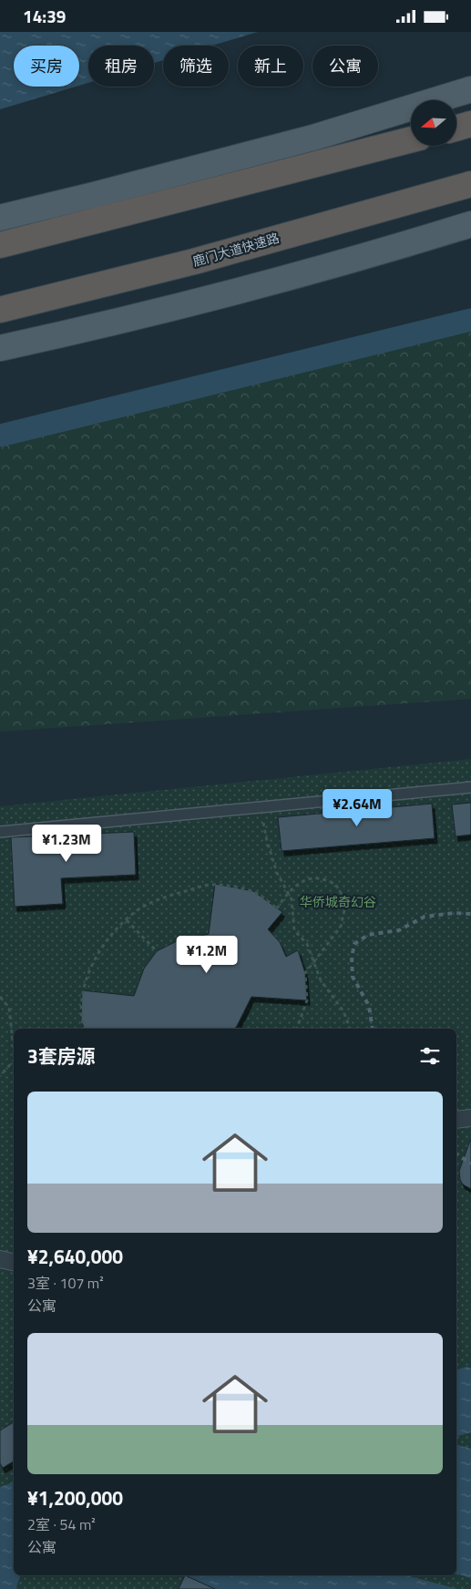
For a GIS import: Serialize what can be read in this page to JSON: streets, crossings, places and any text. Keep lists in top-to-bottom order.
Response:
{
  "streets": {
    "highway": ["鹿门大道快速路"]
  },
  "parks": ["华侨城奇幻谷"],
  "north": "left",
  "page": {
    "status": "14:39",
    "chip": [
      "买房",
      "租房",
      "筛选",
      "新上",
      "公寓"
    ],
    "price": ["¥2.64M", "¥1.23M", "¥1.2M"],
    "heading": "3套房源",
    "list": [
      {
        "name": "¥2,640,000",
        "note": "3室 · 107 m² · 公寓"
      },
      {
        "name": "¥1,200,000",
        "note": "2室 · 54 m² · 公寓"
      }
    ]
  }
}
